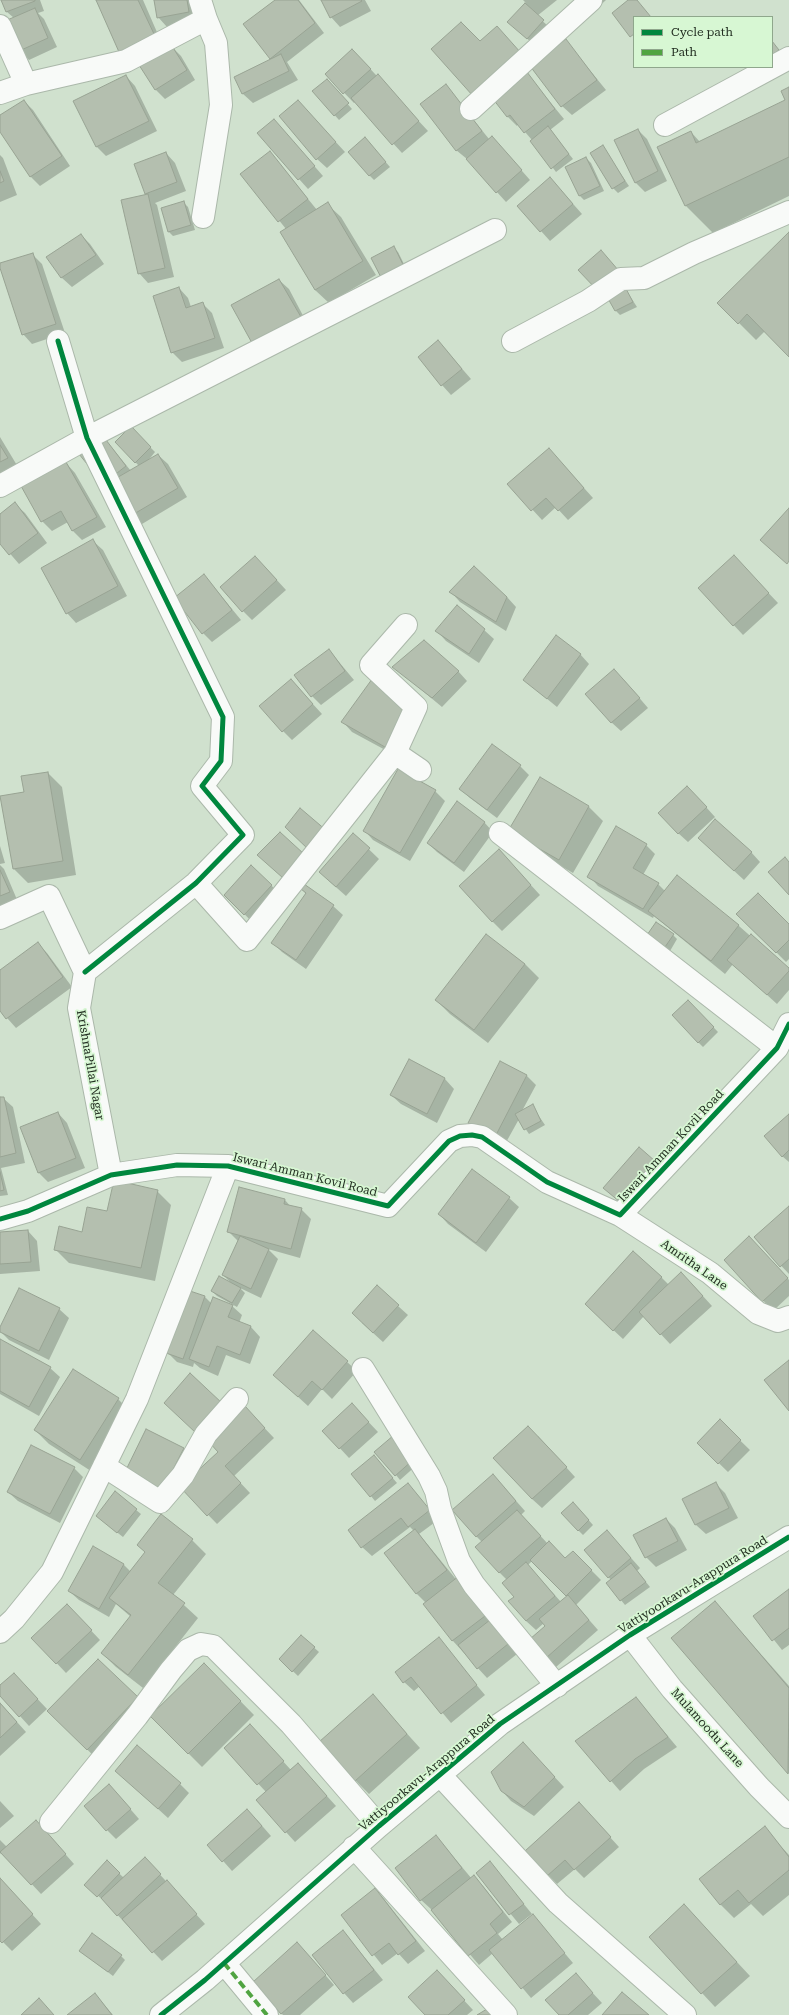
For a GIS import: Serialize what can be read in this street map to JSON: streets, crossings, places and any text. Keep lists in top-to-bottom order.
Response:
{
  "streets": {
    "street": [
      "KrishnaPillai Nagar",
      "Iswari Amman Kovil Road",
      "Amritha Lane",
      "Vattiyoorkavu-Arappura Road",
      "Mulamoodu Lane"
    ]
  },
  "crossings": [
    ["KrishnaPillai Nagar", "Iswari Amman Kovil Road"],
    ["Iswari Amman Kovil Road", "Amritha Lane"],
    ["Vattiyoorkavu-Arappura Road", "Mulamoodu Lane"]
  ],
  "legend": ["Cycle path", "Path"]
}
